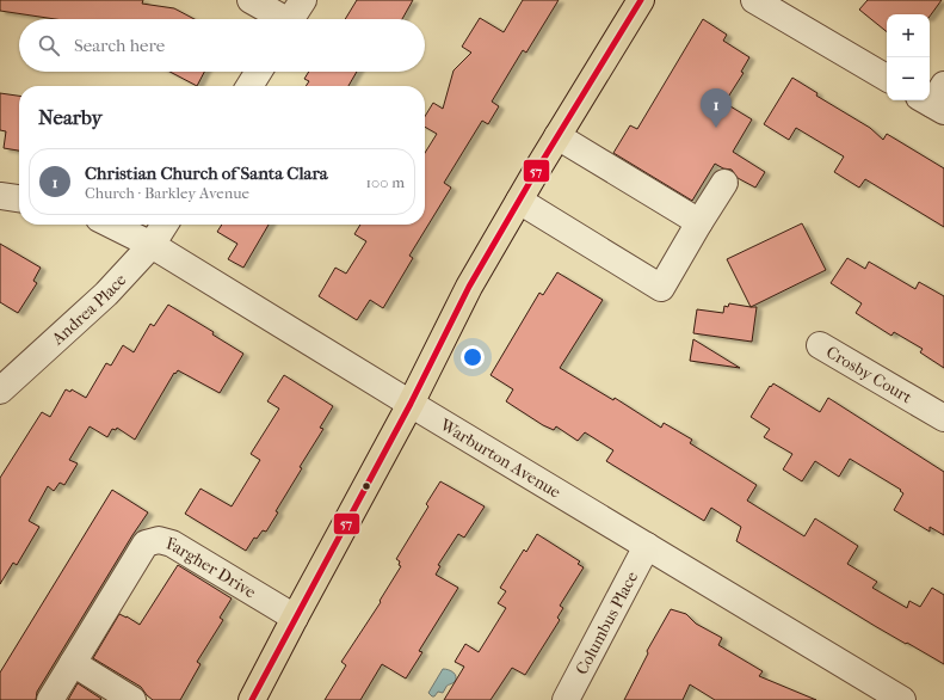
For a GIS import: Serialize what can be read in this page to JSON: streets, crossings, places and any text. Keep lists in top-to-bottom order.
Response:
{
  "streets": {
    "street": [
      "Andrea Place",
      "Crosby Court",
      "Warburton Avenue",
      "Fargher Drive",
      "Columbus Place"
    ]
  },
  "crossings": [
    ["Andrea Place", "Warburton Avenue"],
    ["Warburton Avenue", "Columbus Place"]
  ],
  "lines": ["transit line 57"],
  "page": {
    "map_buttons": ["+", "−"],
    "search": "Search here",
    "heading": "Nearby",
    "pins": "1",
    "list": [
      {
        "mark": "1",
        "name": "Christian Church of Santa Clara",
        "note": "Church · Barkley Avenue",
        "value": "100 m"
      }
    ]
  }
}
